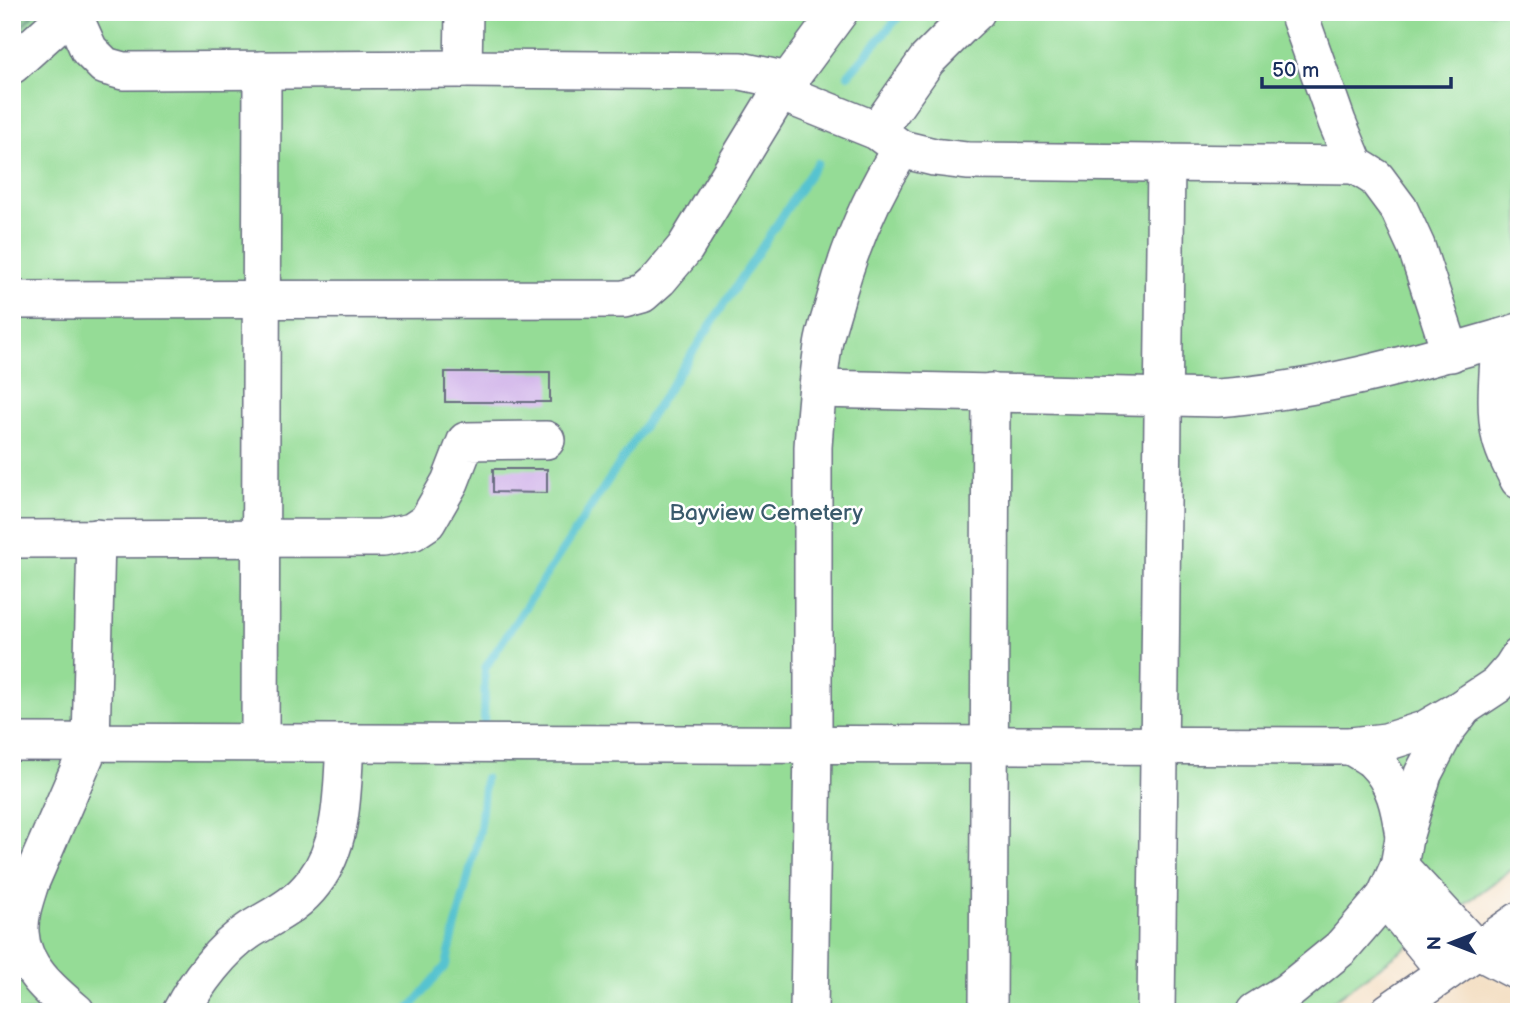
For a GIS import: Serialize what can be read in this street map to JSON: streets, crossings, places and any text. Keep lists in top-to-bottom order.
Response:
{
  "parks": ["Bayview Cemetery"],
  "scale_bar": "50 m",
  "north": "left"
}
